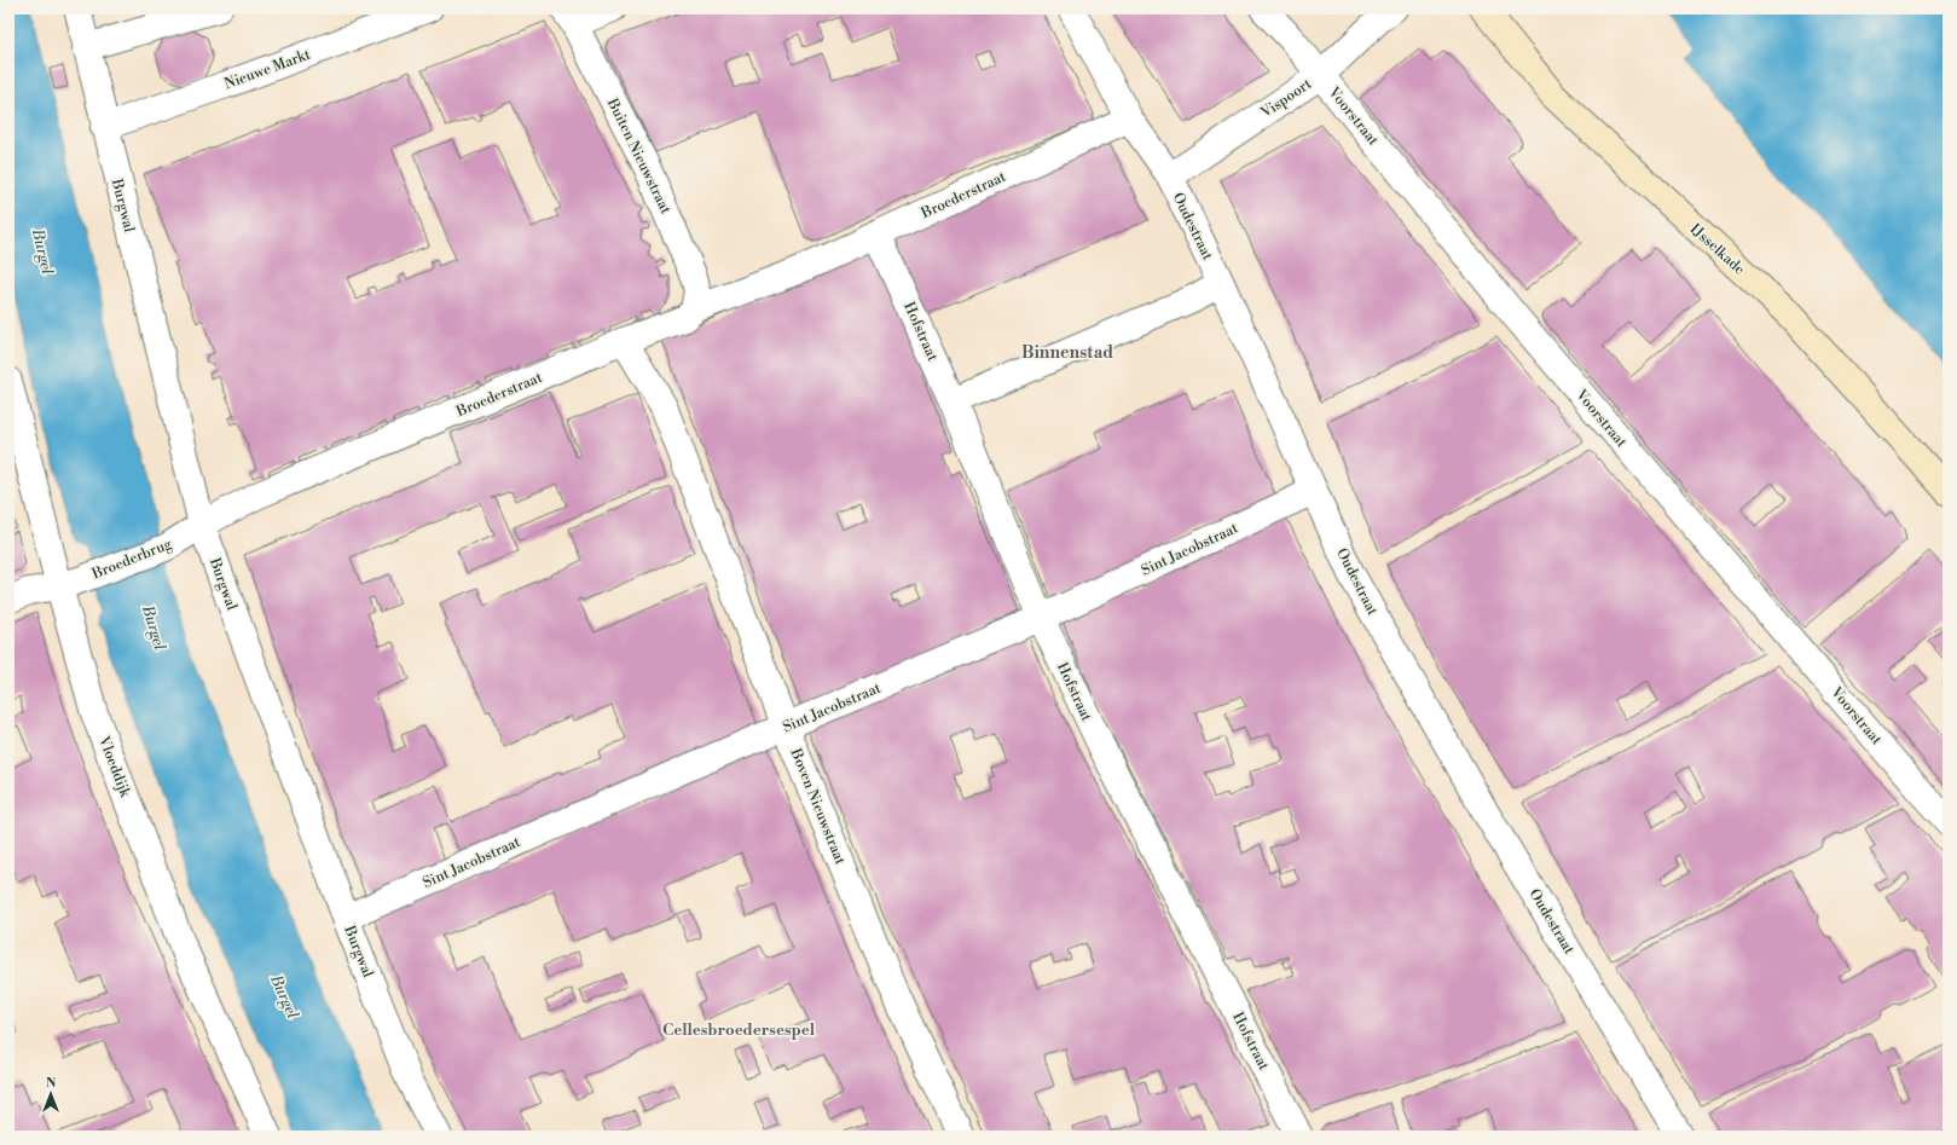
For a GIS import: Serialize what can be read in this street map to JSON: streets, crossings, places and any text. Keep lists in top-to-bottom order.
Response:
{
  "streets": {
    "street": [
      "Nieuwe Markt",
      "Vispoort",
      "Voorstraat",
      "Buiten Nieuwstraat",
      "Broederstraat",
      "Burgwal",
      "Oudestraat",
      "IJsselkade",
      "Hofstraat",
      "Sint Jacobstraat",
      "Broederbrug",
      "Vloeddijk",
      "Boven Nieuwstraat"
    ]
  },
  "crossings": [
    ["Nieuwe Markt", "Burgwal"],
    ["Vispoort", "Voorstraat"],
    ["Vispoort", "Oudestraat"],
    ["Buiten Nieuwstraat", "Broederstraat"],
    ["Broederstraat", "Burgwal"],
    ["Broederstraat", "Oudestraat"],
    ["Broederstraat", "Hofstraat"],
    ["Broederstraat", "Broederbrug"],
    ["Broederstraat", "Boven Nieuwstraat"],
    ["Burgwal", "Sint Jacobstraat"],
    ["Burgwal", "Broederbrug"],
    ["Oudestraat", "Sint Jacobstraat"],
    ["Hofstraat", "Sint Jacobstraat"],
    ["Sint Jacobstraat", "Boven Nieuwstraat"],
    ["Broederbrug", "Vloeddijk"]
  ],
  "districts": ["Binnenstad", "Cellesbroedersespel"],
  "water": ["Burgel"],
  "north": "top"
}
